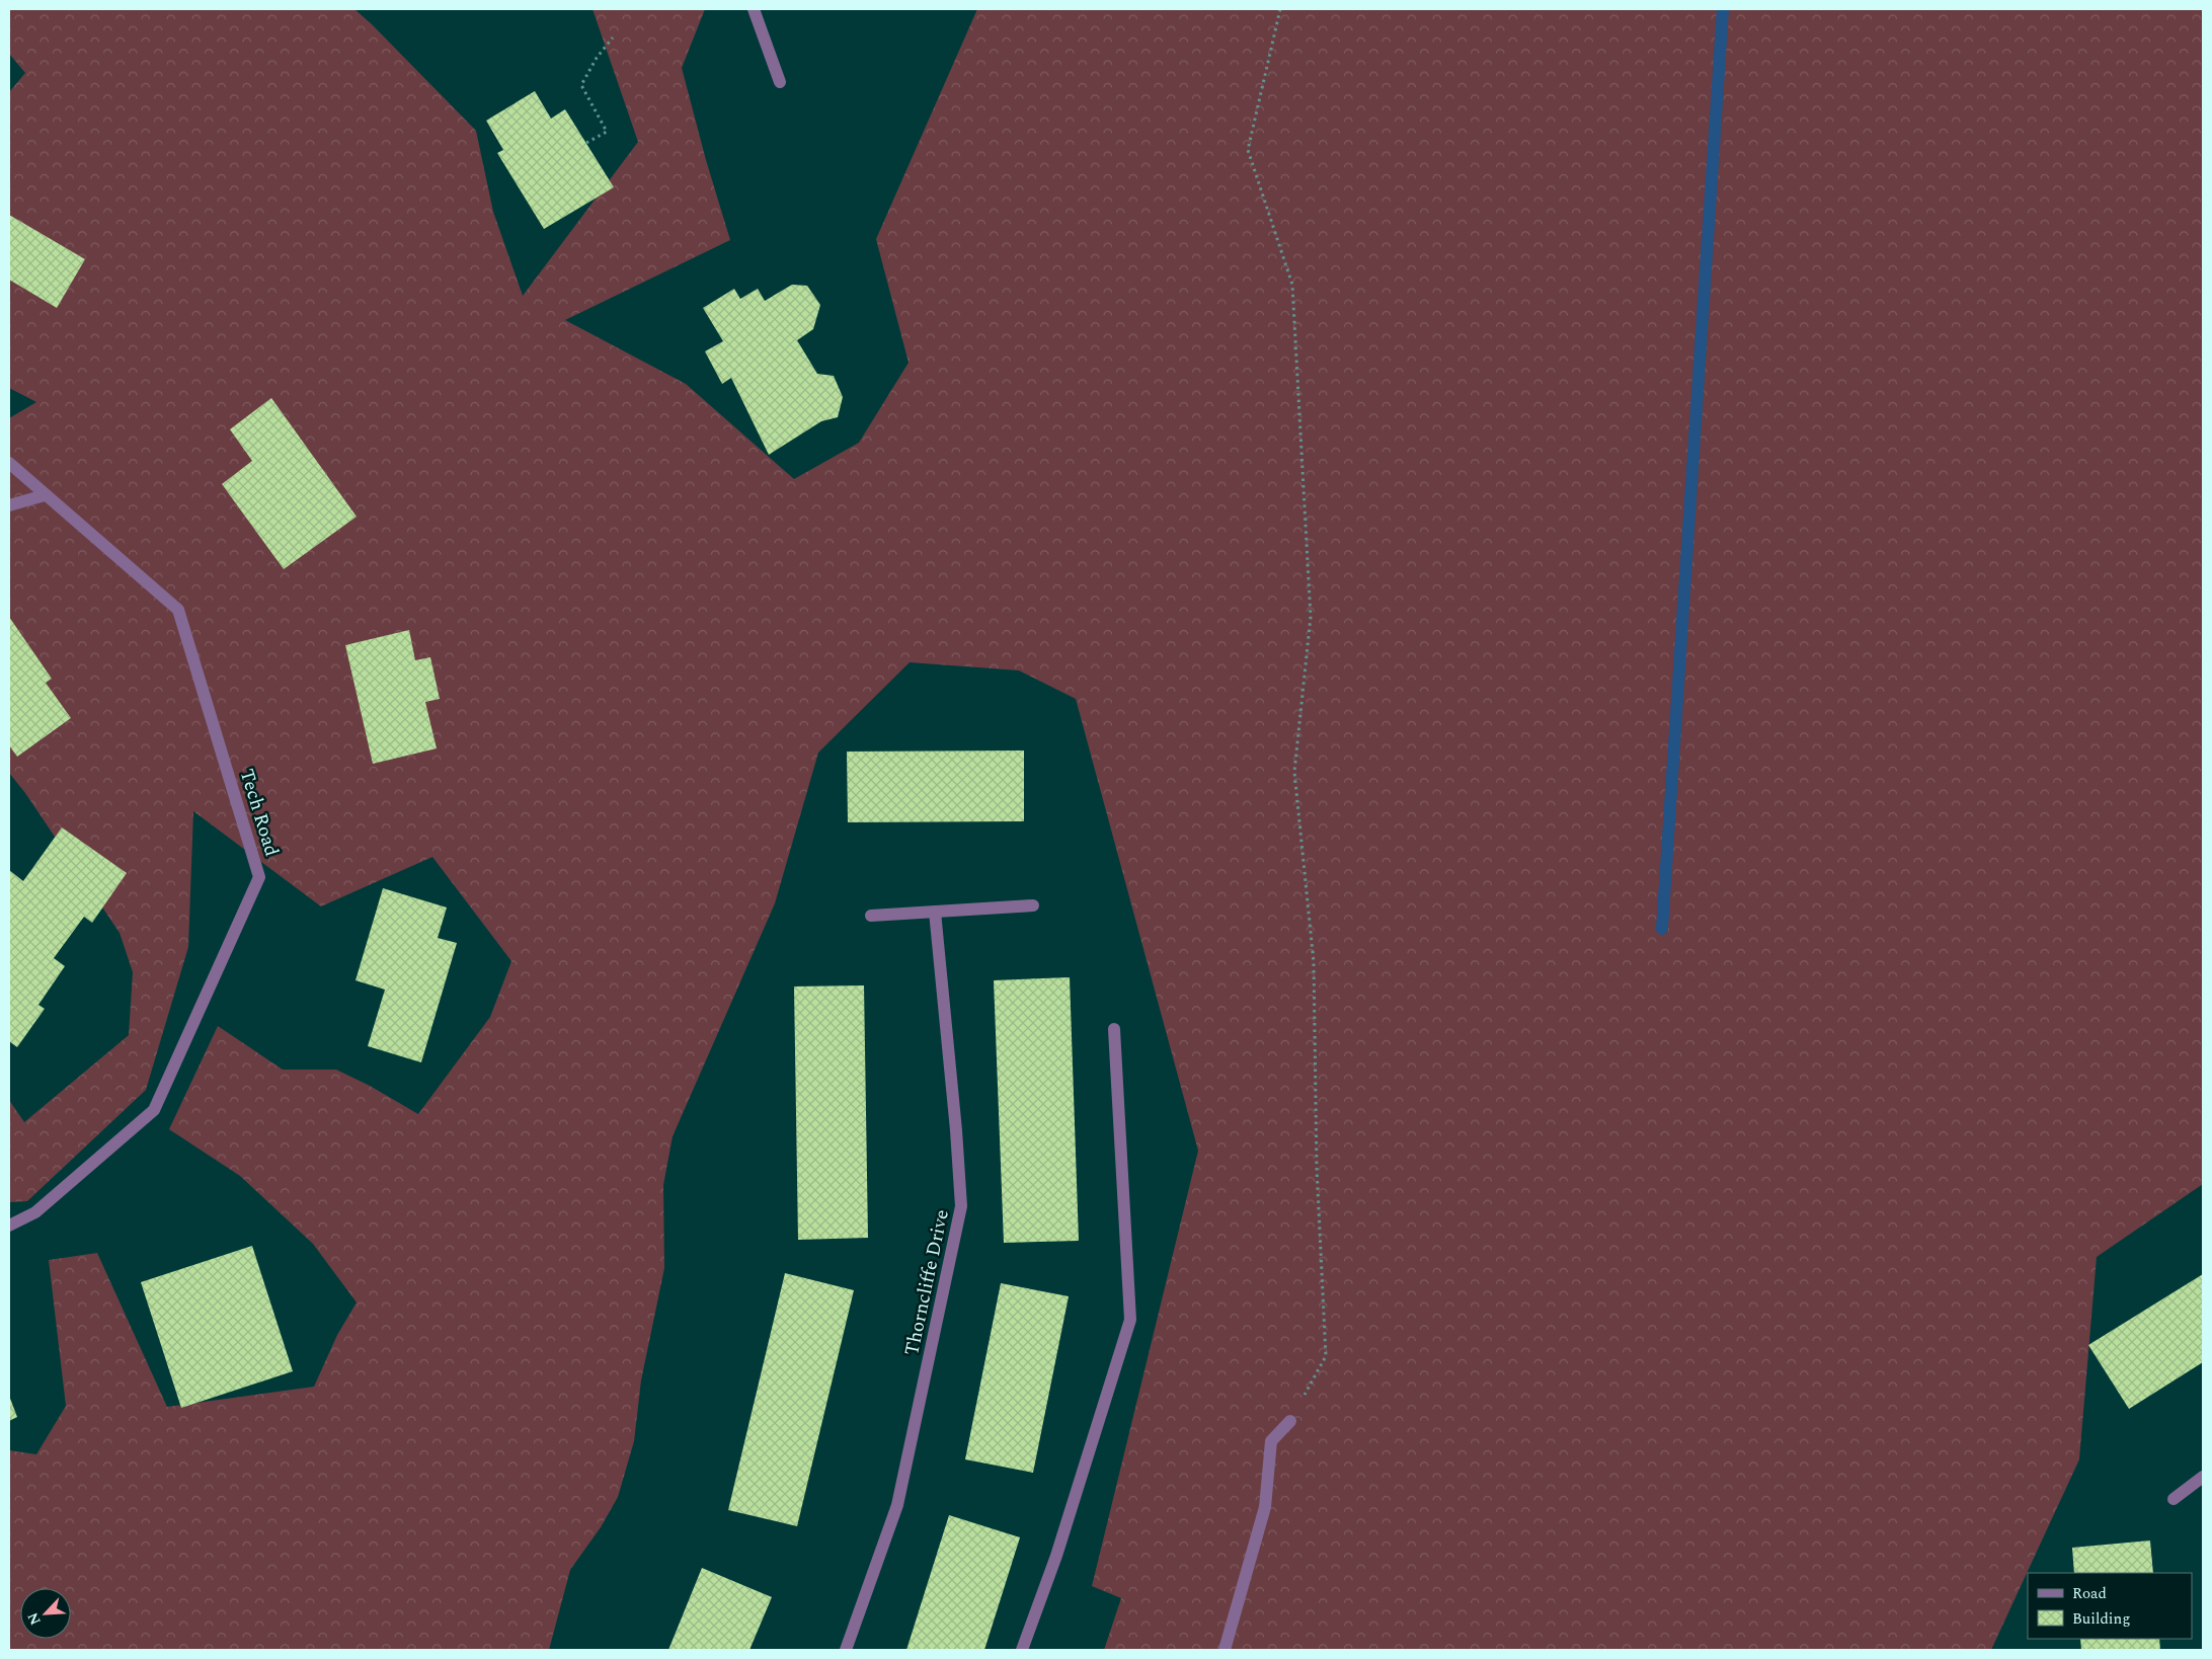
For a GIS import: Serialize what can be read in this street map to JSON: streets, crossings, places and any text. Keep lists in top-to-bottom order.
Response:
{
  "streets": {
    "street": ["Tech Road", "Thorncliffe Drive"]
  },
  "legend": ["Road", "Building"],
  "north": "bottom left"
}
